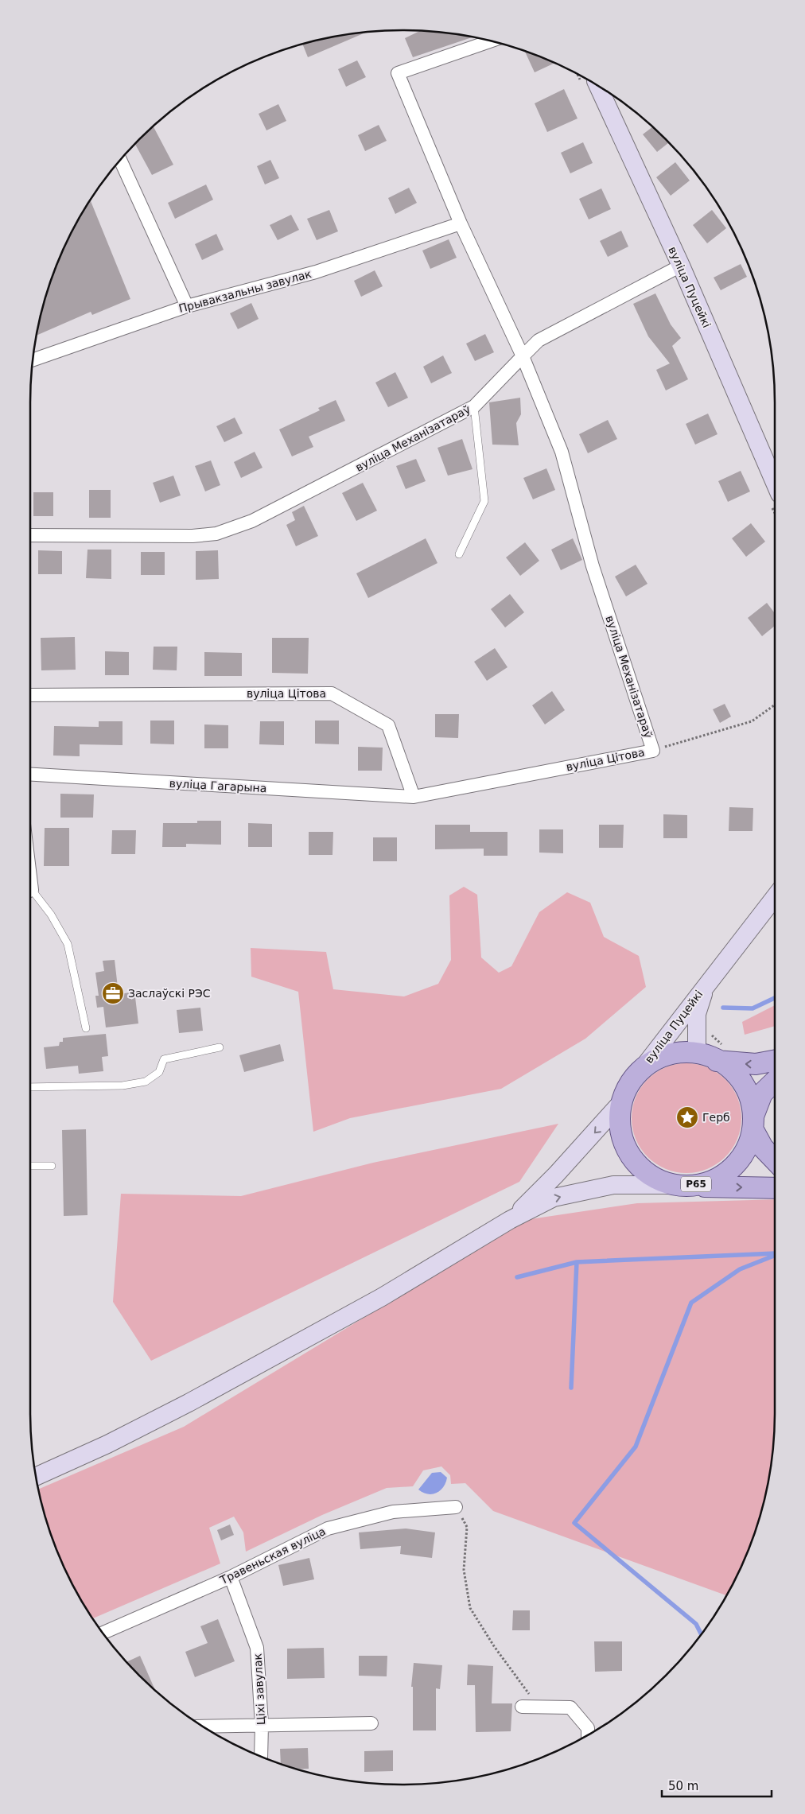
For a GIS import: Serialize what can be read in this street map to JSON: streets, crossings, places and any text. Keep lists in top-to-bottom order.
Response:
{
  "streets": {
    "main road": ["вуліца Пуцейкі", "Р65"],
    "street": [
      "Прывакзальны завулак",
      "вуліца Механізатараў",
      "вуліца Цітова",
      "вуліца Гагарына",
      "Травеньская вуліца",
      "Ціхі завулак"
    ]
  },
  "crossings": [
    ["вуліца Пуцейкі", "Р65"],
    ["вуліца Механізатараў", "вуліца Цітова"],
    ["вуліца Цітова", "вуліца Гагарына"],
    ["Травеньская вуліца", "Ціхі завулак"]
  ],
  "places": {
    "office": ["Заслаўскі РЭС"],
    "place": ["Герб"]
  },
  "scale_bar": "50 m"
}
